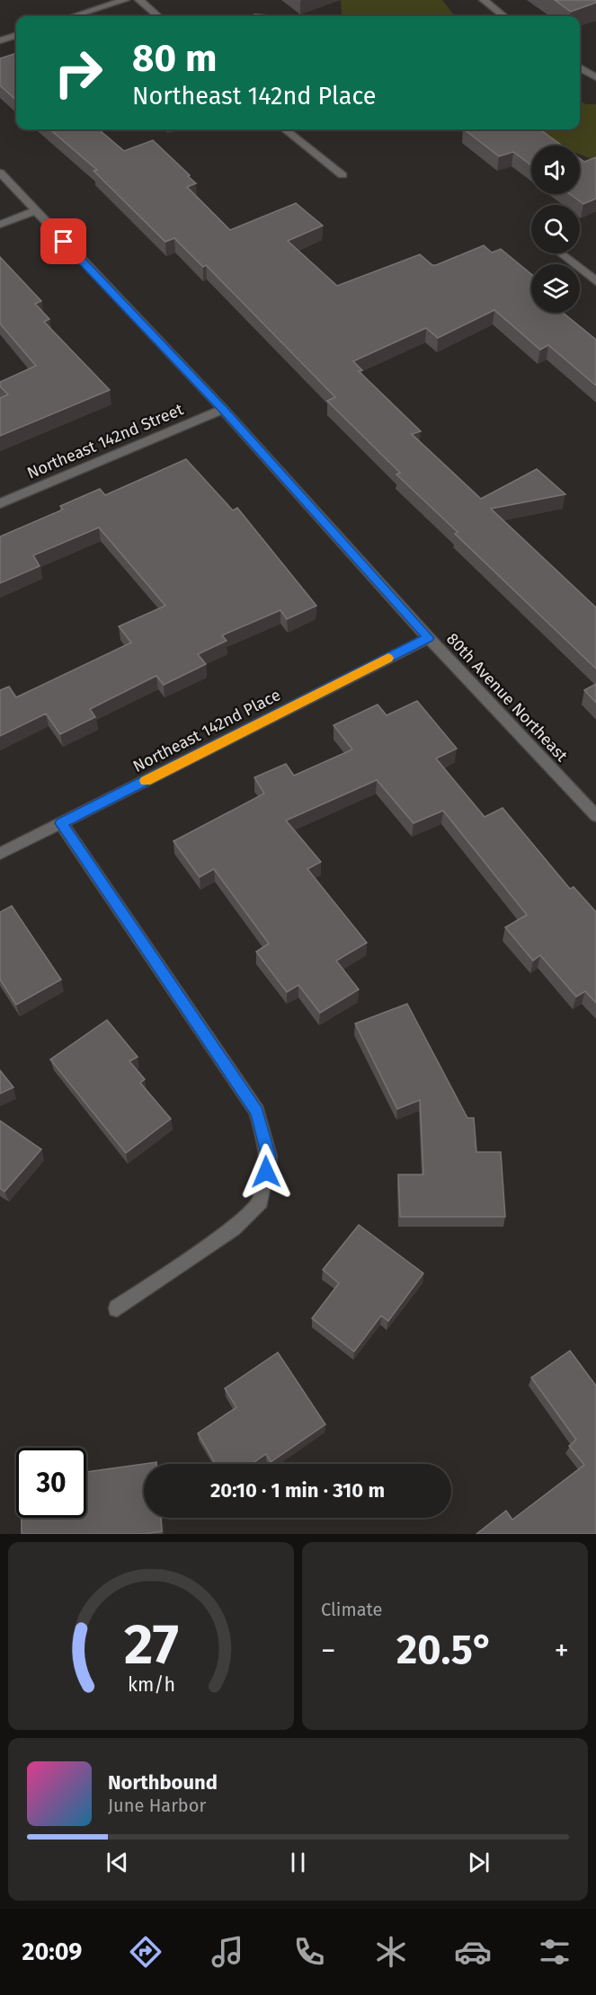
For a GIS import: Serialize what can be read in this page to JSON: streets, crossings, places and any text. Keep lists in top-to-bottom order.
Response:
{
  "streets": {
    "street": ["Northeast 142nd Street", "80th Avenue Northeast", "Northeast 142nd Place"]
  },
  "crossings": [
    ["Northeast 142nd Street", "80th Avenue Northeast"],
    ["80th Avenue Northeast", "Northeast 142nd Place"]
  ],
  "page": {
    "turn": ["80 m", "Northeast 142nd Place"],
    "limit": "30",
    "trip": "20:10 · 1 min · 310 m",
    "tile": "Climate",
    "heat": ["−", "20.5°", "+"],
    "song": ["Northbound", "June Harbor"],
    "tabs": "20:09",
    "gauge": ["27", "km/h"]
  }
}
